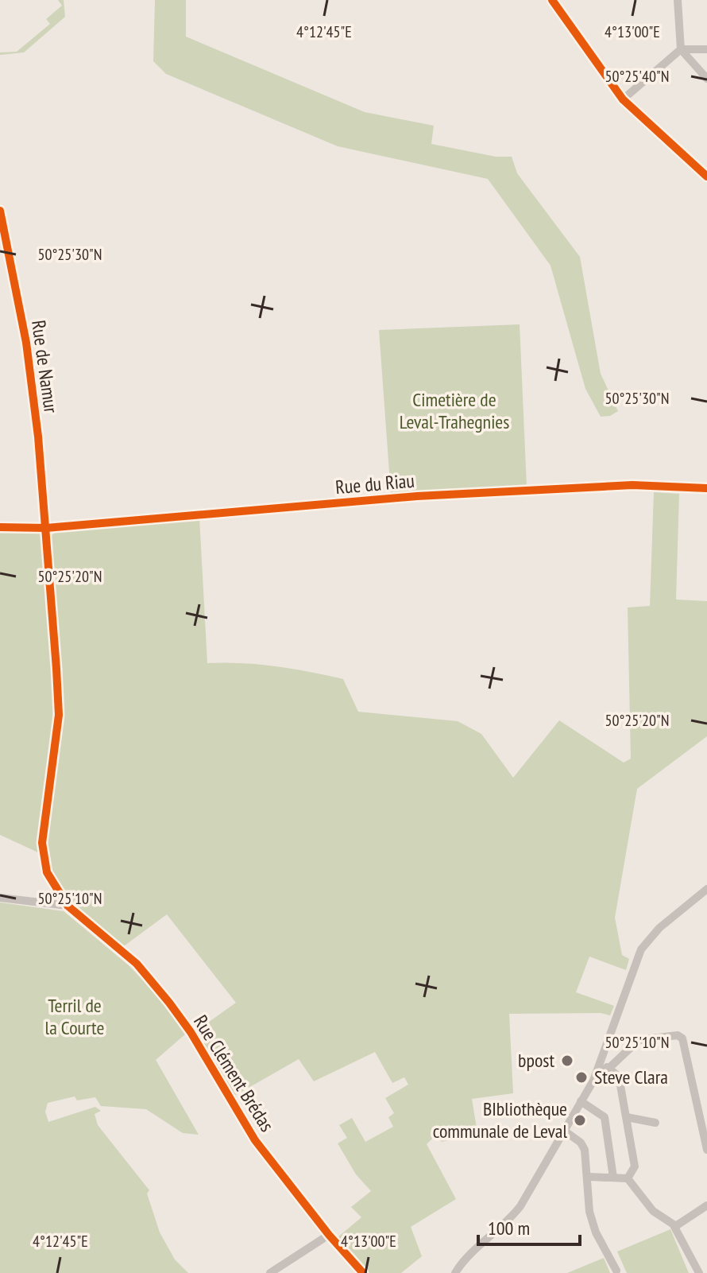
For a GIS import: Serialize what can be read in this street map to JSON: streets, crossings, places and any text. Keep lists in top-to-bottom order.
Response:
{
  "streets": {
    "street": ["Rue de Namur", "Rue du Riau", "Rue Clément Brédas"]
  },
  "crossings": [
    ["Rue de Namur", "Rue du Riau"],
    ["Rue de Namur", "Rue Clément Brédas"],
    ["Rue du Riau", "Rue Clément Brédas"]
  ],
  "parks": ["Cimetière de Leval-Trahegnies", "Terril de la Courte"],
  "places": ["bpost", "Steve Clara", "BIbliothèque communale de Leval"],
  "scale_bar": "100 m",
  "coordinates": [
    "4°12'45\"E",
    "4°13'00\"E",
    "50°25'40\"N",
    "50°25'30\"N",
    "50°25'20\"N",
    "50°25'10\"N"
  ]
}
